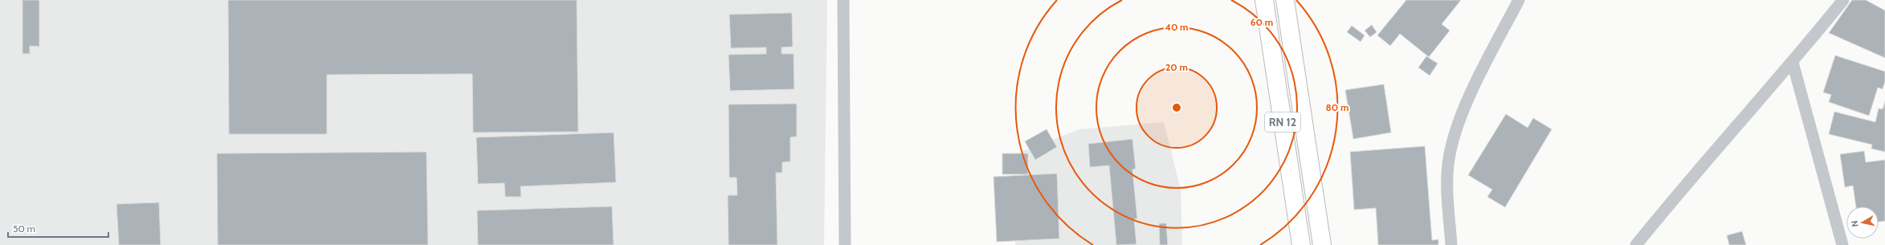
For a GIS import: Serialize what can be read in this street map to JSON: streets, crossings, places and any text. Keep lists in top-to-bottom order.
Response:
{
  "streets": {
    "highway": ["RN 12"]
  },
  "scale_bar": "50 m",
  "north": "left",
  "rings": [
    "60 m",
    "40 m",
    "20 m",
    "80 m"
  ]
}
